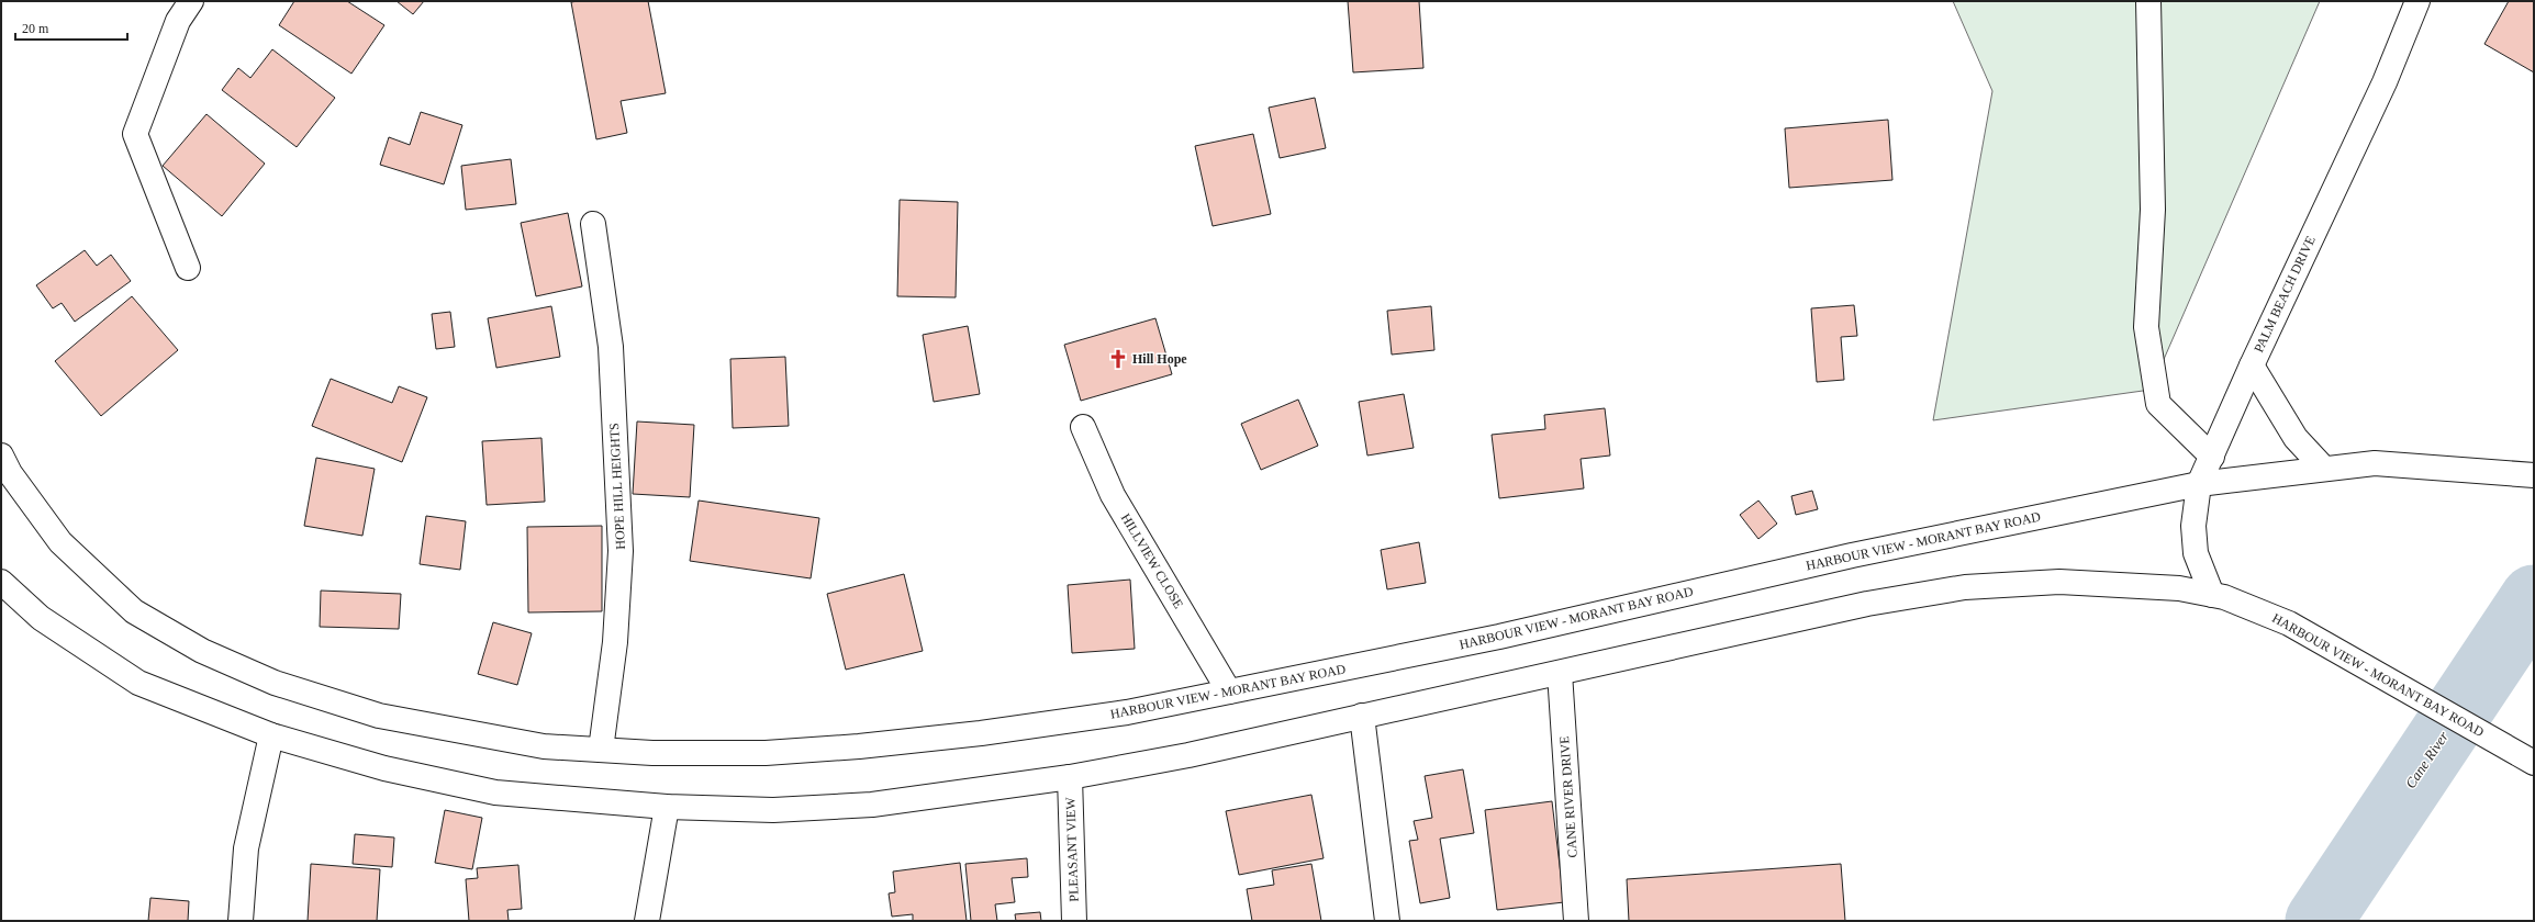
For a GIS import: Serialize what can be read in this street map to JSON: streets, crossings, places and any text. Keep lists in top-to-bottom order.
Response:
{
  "streets": {
    "main road": [
      "PALM BEACH DRIVE",
      "HOPE HILL HEIGHTS",
      "HARBOUR VIEW - MORANT BAY ROAD",
      "HILLVIEW CLOSE",
      "CANE RIVER DRIVE",
      "PLEASANT VIEW"
    ]
  },
  "crossings": [
    ["PALM BEACH DRIVE", "HARBOUR VIEW - MORANT BAY ROAD"],
    ["HOPE HILL HEIGHTS", "HARBOUR VIEW - MORANT BAY ROAD"],
    ["HARBOUR VIEW - MORANT BAY ROAD", "HILLVIEW CLOSE"],
    ["HARBOUR VIEW - MORANT BAY ROAD", "CANE RIVER DRIVE"],
    ["HARBOUR VIEW - MORANT BAY ROAD", "PLEASANT VIEW"]
  ],
  "water": ["Cane River"],
  "places": {
    "church": ["Hill Hope"]
  },
  "scale_bar": "20 m"
}
